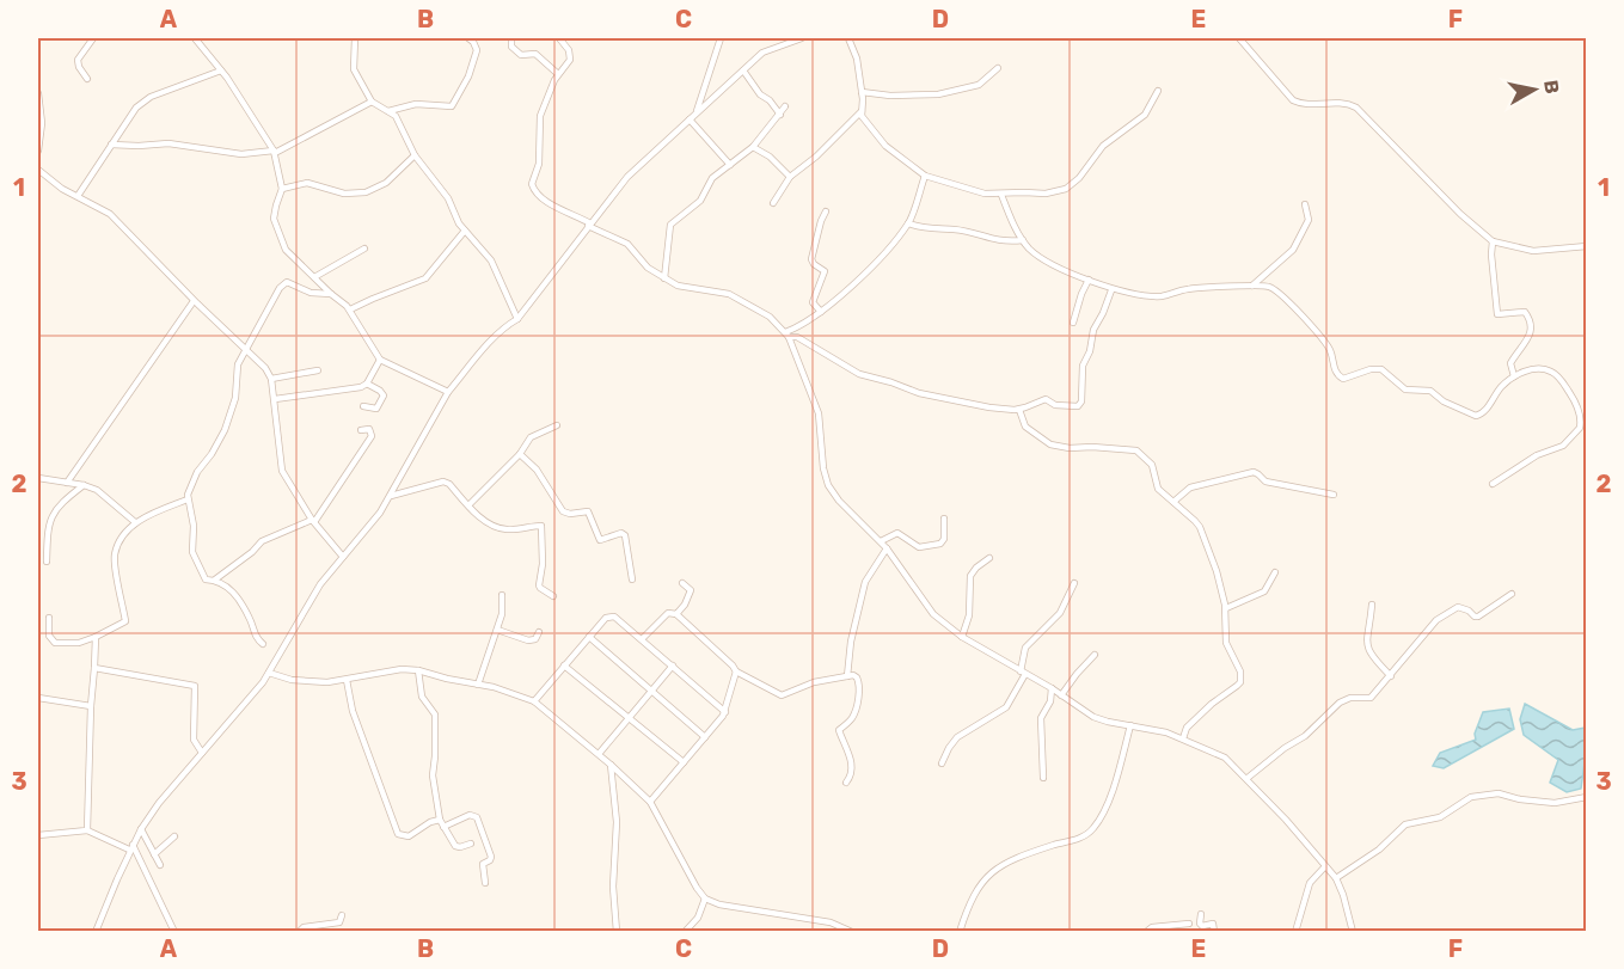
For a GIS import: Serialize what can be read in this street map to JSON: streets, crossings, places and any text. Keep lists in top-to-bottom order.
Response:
{
  "north": "right",
  "grid": {
    "columns": [
      "A",
      "B",
      "C",
      "D",
      "E",
      "F"
    ],
    "rows": ["1", "2", "3"]
  }
}
